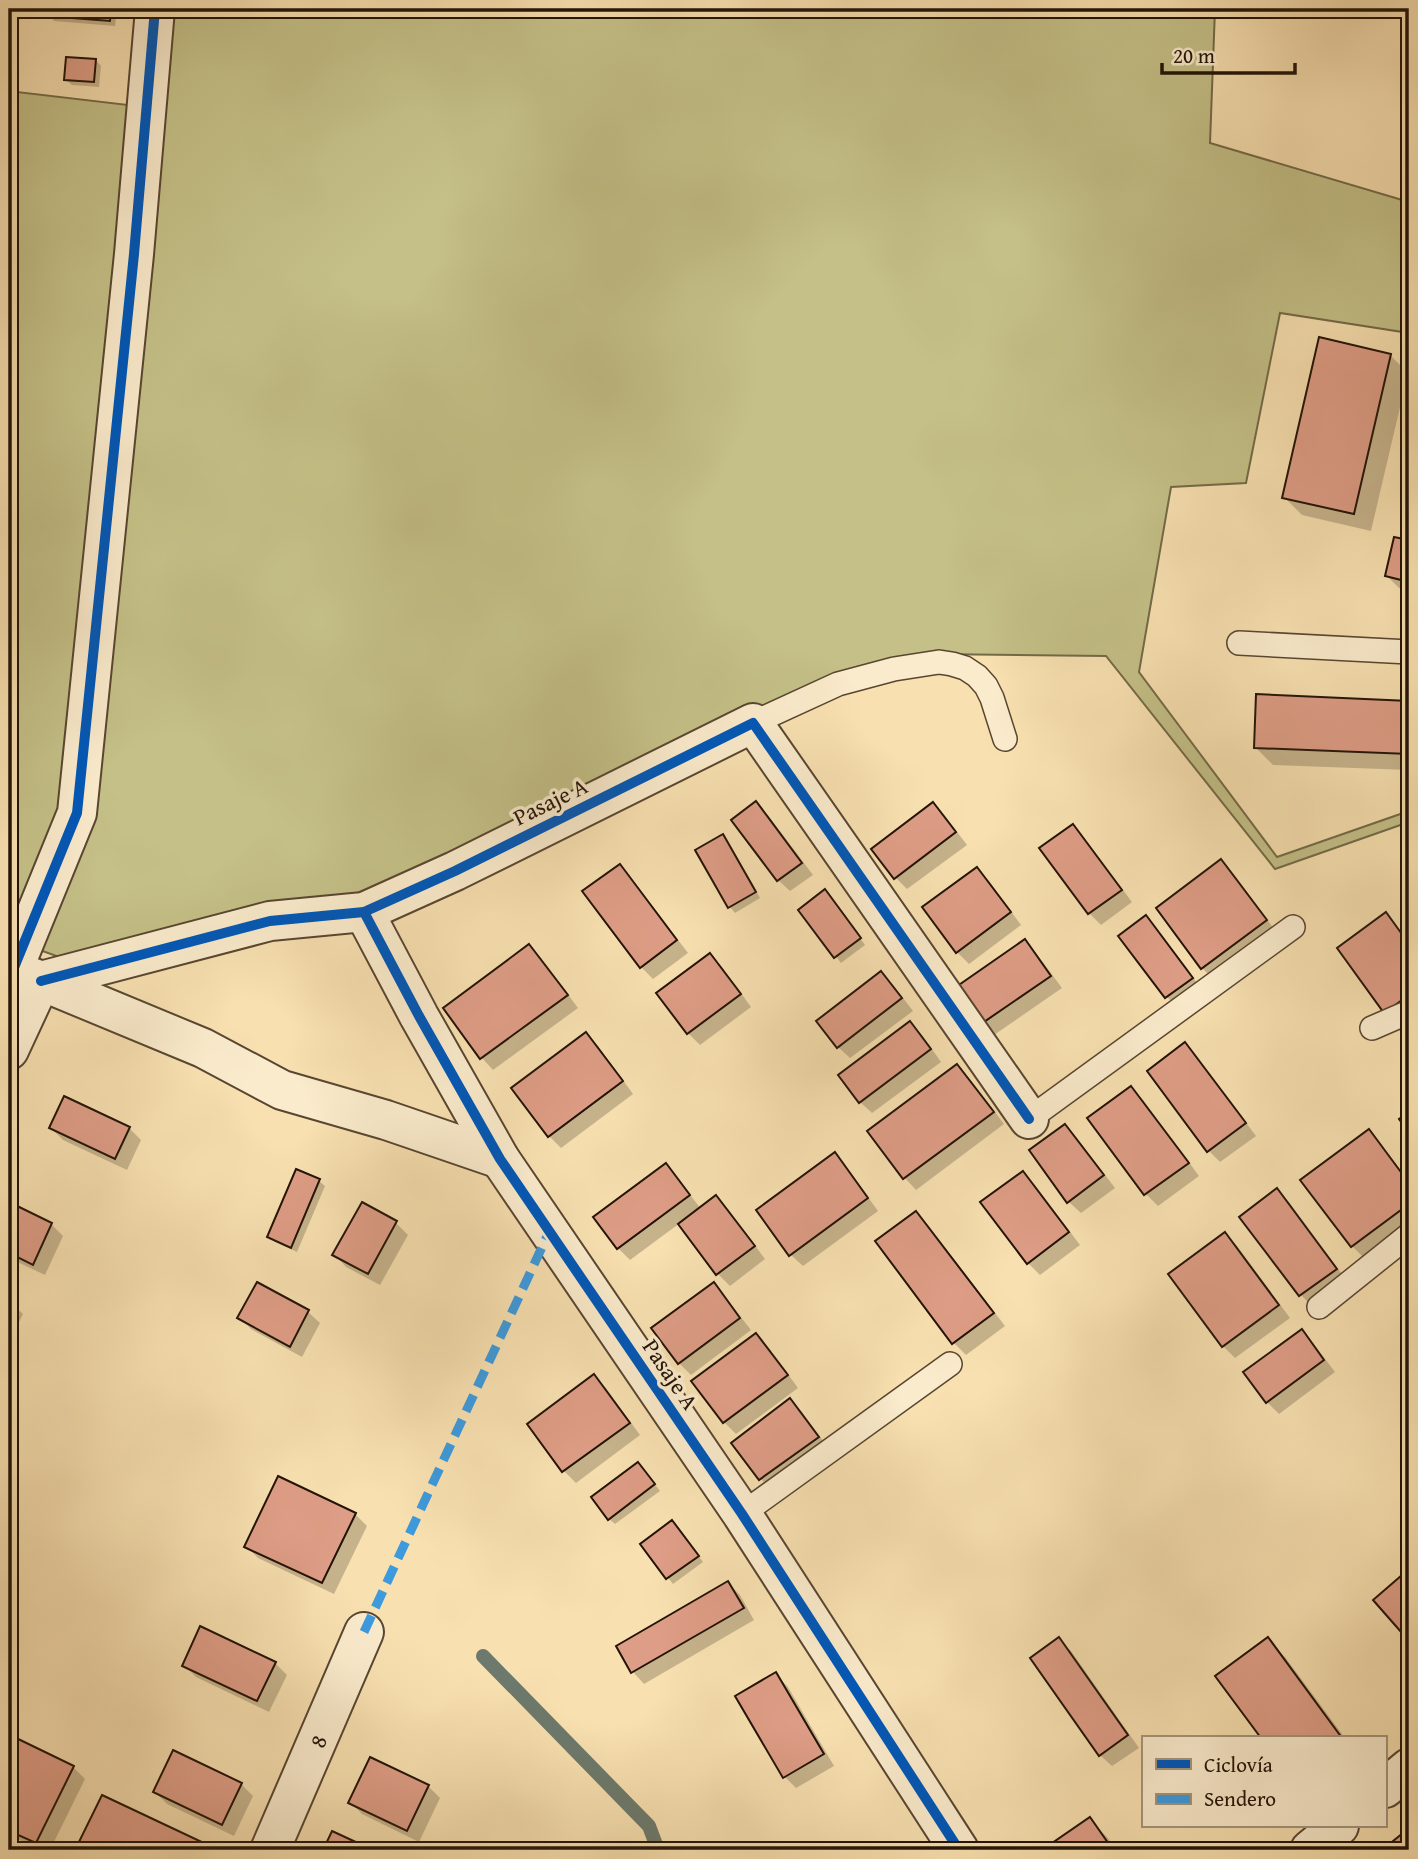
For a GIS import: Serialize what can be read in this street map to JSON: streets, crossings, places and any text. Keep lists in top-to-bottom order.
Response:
{
  "streets": {
    "street": ["Pasaje A", "8"]
  },
  "legend": ["Ciclovía", "Sendero"],
  "scale_bar": "20 m"
}
